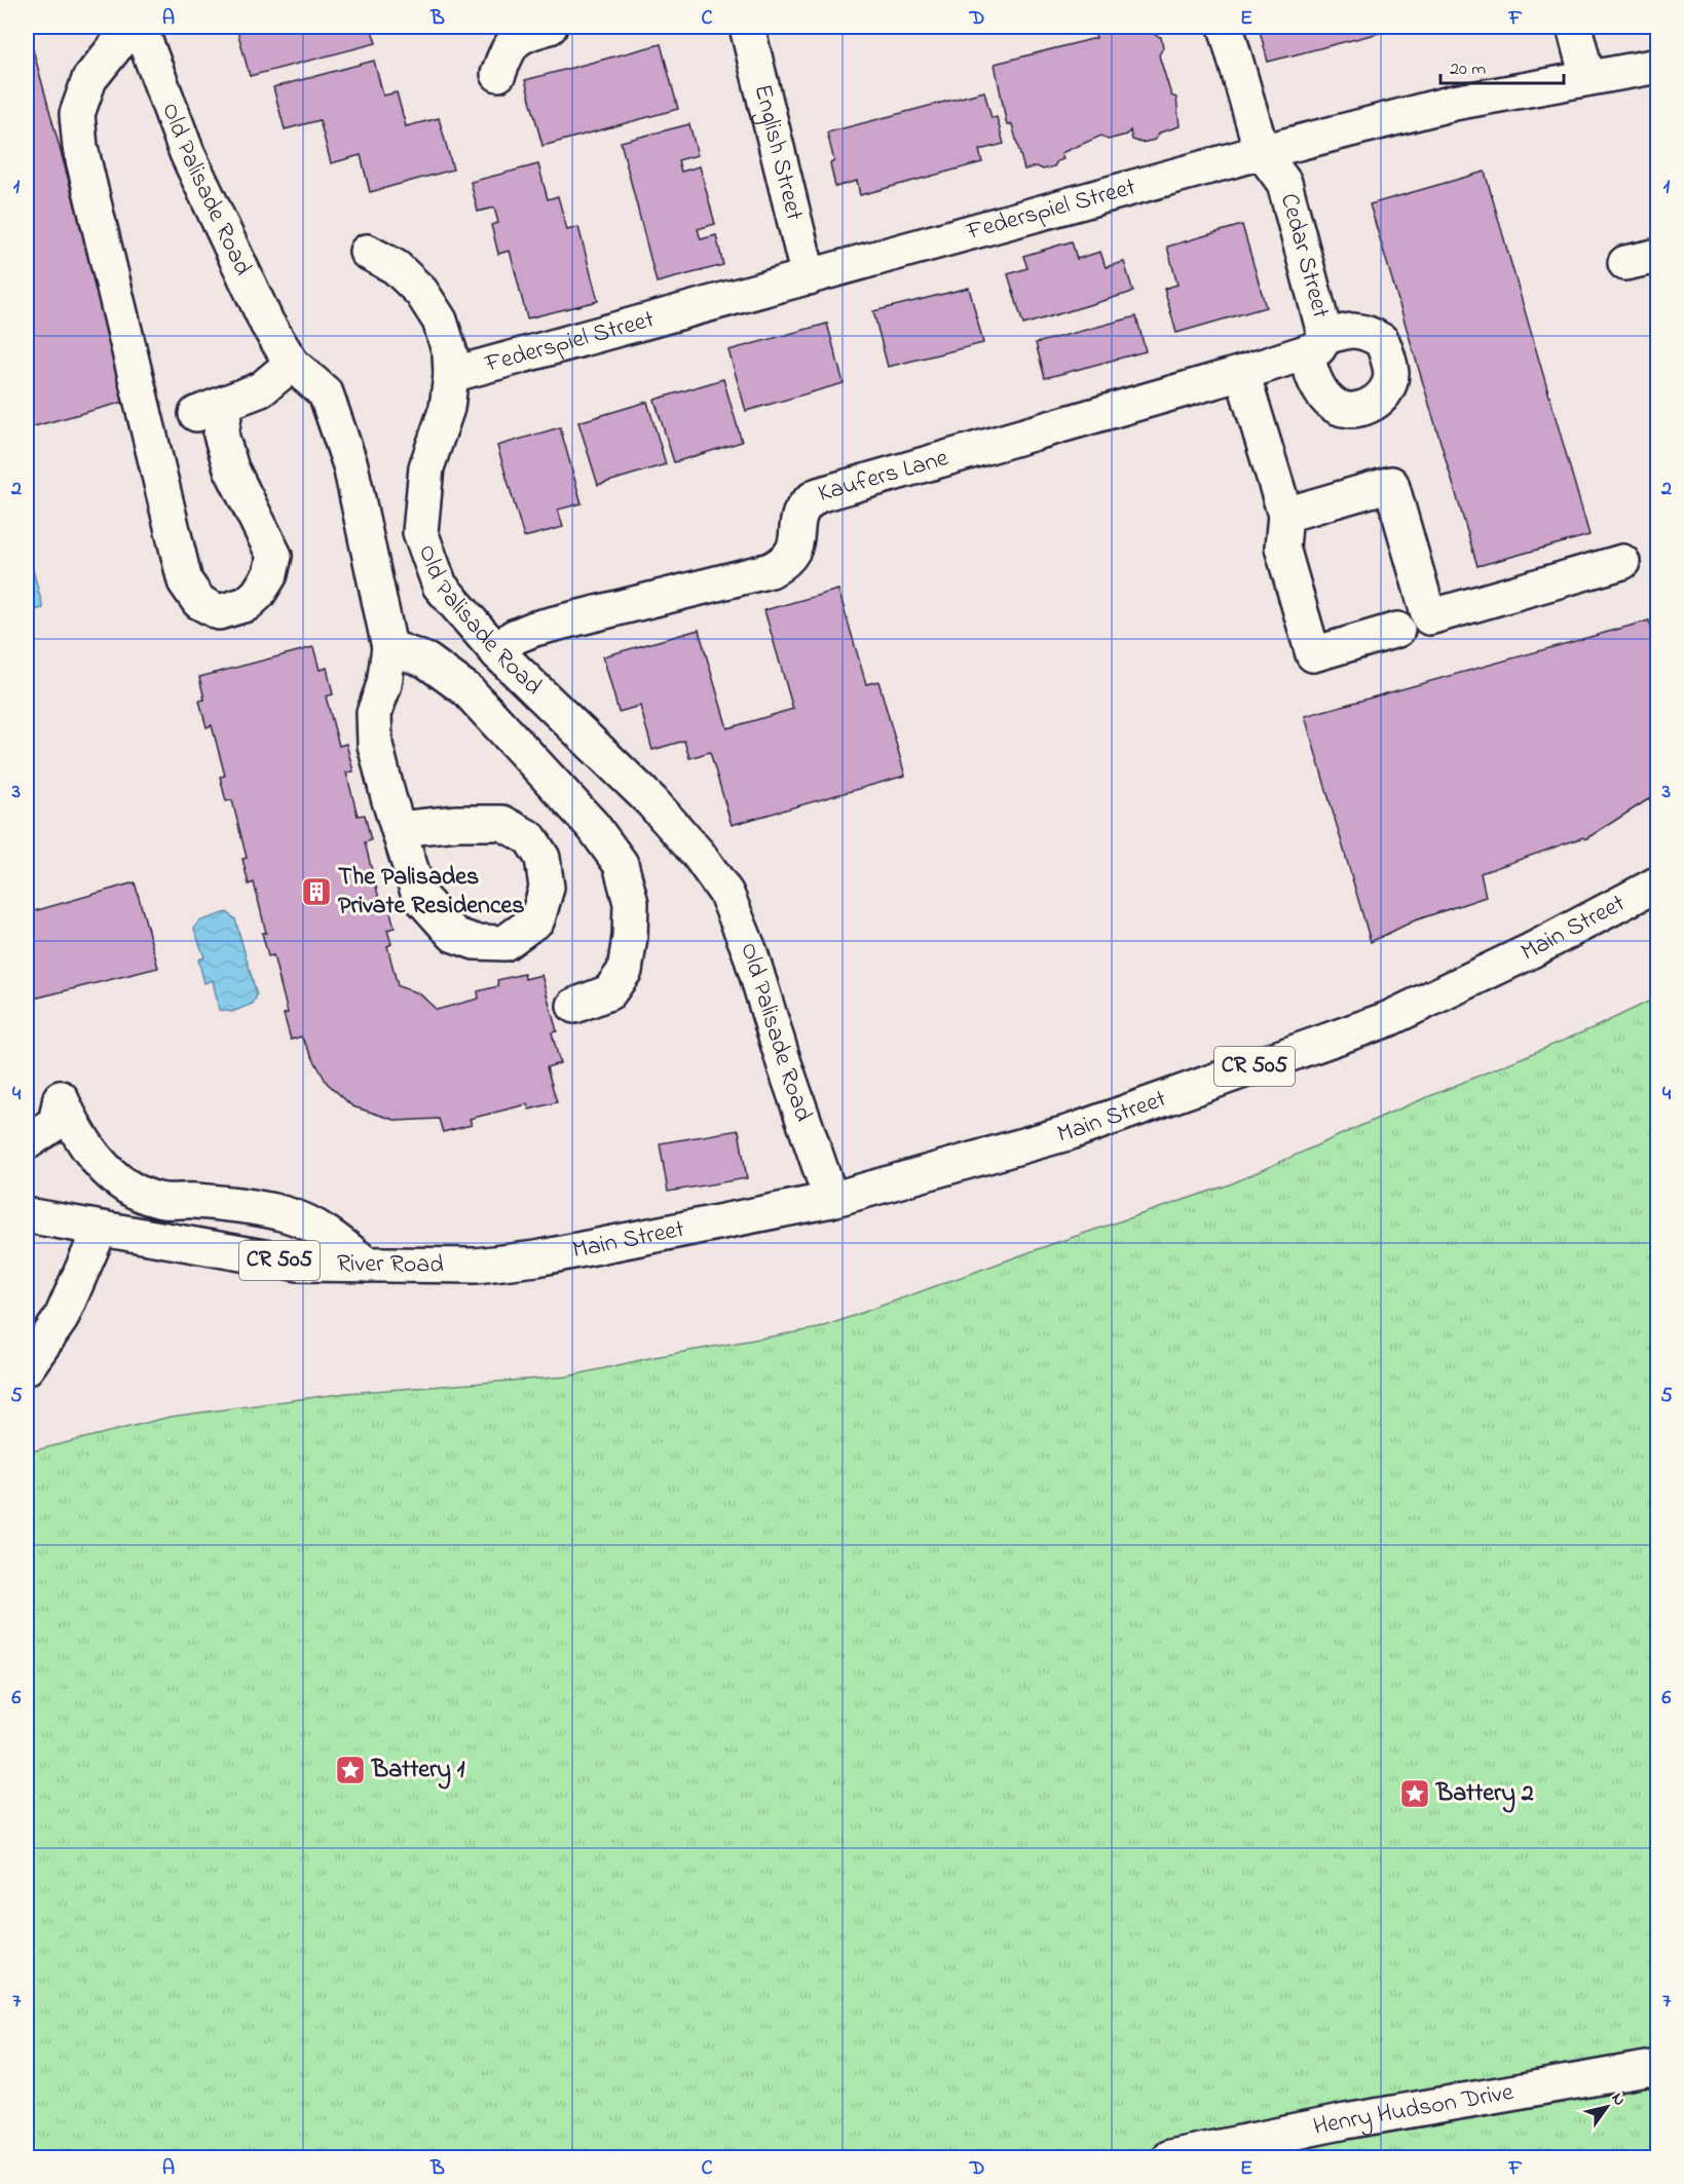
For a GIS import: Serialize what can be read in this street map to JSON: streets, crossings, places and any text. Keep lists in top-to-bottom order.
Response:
{
  "streets": {
    "street": [
      "English Street",
      "Old Palisade Road",
      "Federspiel Street",
      "Cedar Street",
      "Kaufers Lane",
      "Main Street",
      "CR 505",
      "River Road",
      "Henry Hudson Drive"
    ]
  },
  "crossings": [
    ["English Street", "Federspiel Street"],
    ["Old Palisade Road", "Federspiel Street"],
    ["Old Palisade Road", "Kaufers Lane"],
    ["Old Palisade Road", "Main Street"],
    ["Federspiel Street", "Cedar Street"],
    ["Cedar Street", "Kaufers Lane"],
    ["Main Street", "River Road"]
  ],
  "places": {
    "building": ["The Palisades Private Residences"],
    "place": ["Battery 1", "Battery 2"]
  },
  "scale_bar": "20 m",
  "north": "top right",
  "grid": {
    "columns": [
      "A",
      "B",
      "C",
      "D",
      "E",
      "F"
    ],
    "rows": [
      "1",
      "2",
      "3",
      "4",
      "5",
      "6",
      "7"
    ]
  }
}
